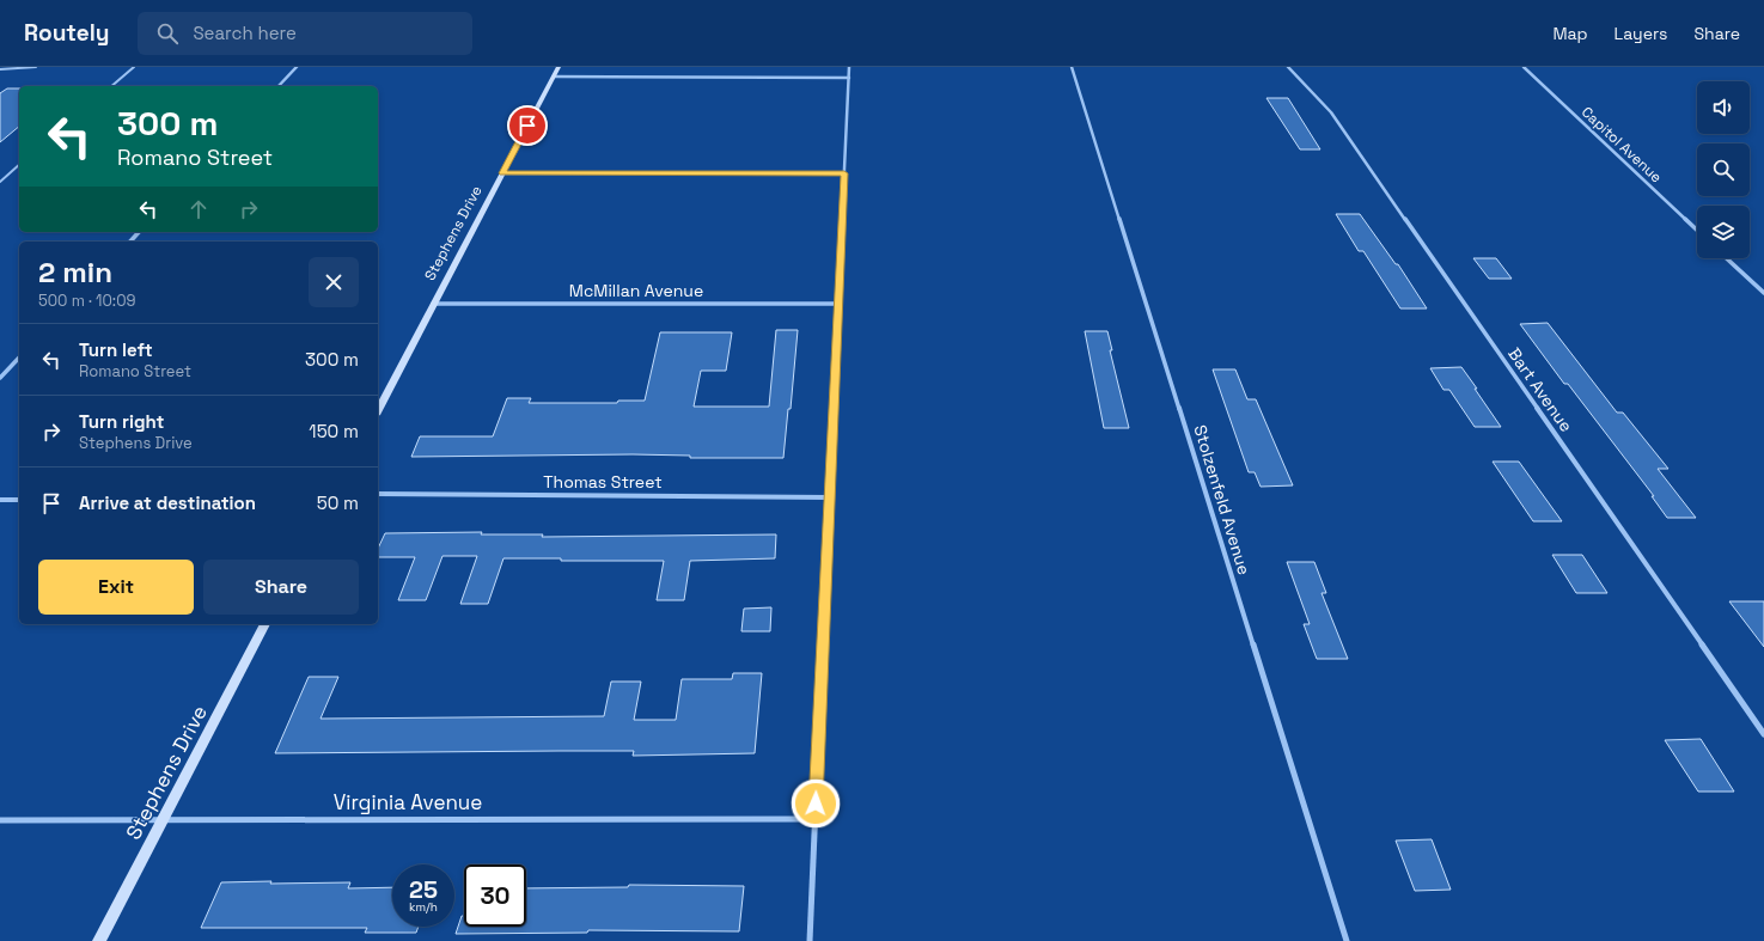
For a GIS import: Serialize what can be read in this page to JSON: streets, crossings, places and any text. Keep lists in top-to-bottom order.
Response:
{
  "streets": {
    "street": [
      "Capitol Avenue",
      "Stephens Drive",
      "McMillan Avenue",
      "Bart Avenue",
      "Thomas Street",
      "Stolzenfeld Avenue",
      "Virginia Avenue"
    ]
  },
  "crossings": [
    ["Stephens Drive", "McMillan Avenue"],
    ["Stephens Drive", "Virginia Avenue"]
  ],
  "page": {
    "header": "Routely",
    "search": "Search here",
    "nav": ["Map", "Layers", "Share"],
    "turn": ["300 m", "Romano Street"],
    "heading": ["2 min", "500 m · 10:09"],
    "list": [
      {
        "name": "Turn left",
        "note": "Romano Street",
        "value": "300 m"
      },
      {
        "name": "Turn right",
        "note": "Stephens Drive",
        "value": "150 m"
      },
      {
        "name": "Arrive at destination",
        "value": "50 m"
      }
    ],
    "buttons": ["Exit", "Share"],
    "speed": "25 km/h",
    "limit": "30"
  }
}
